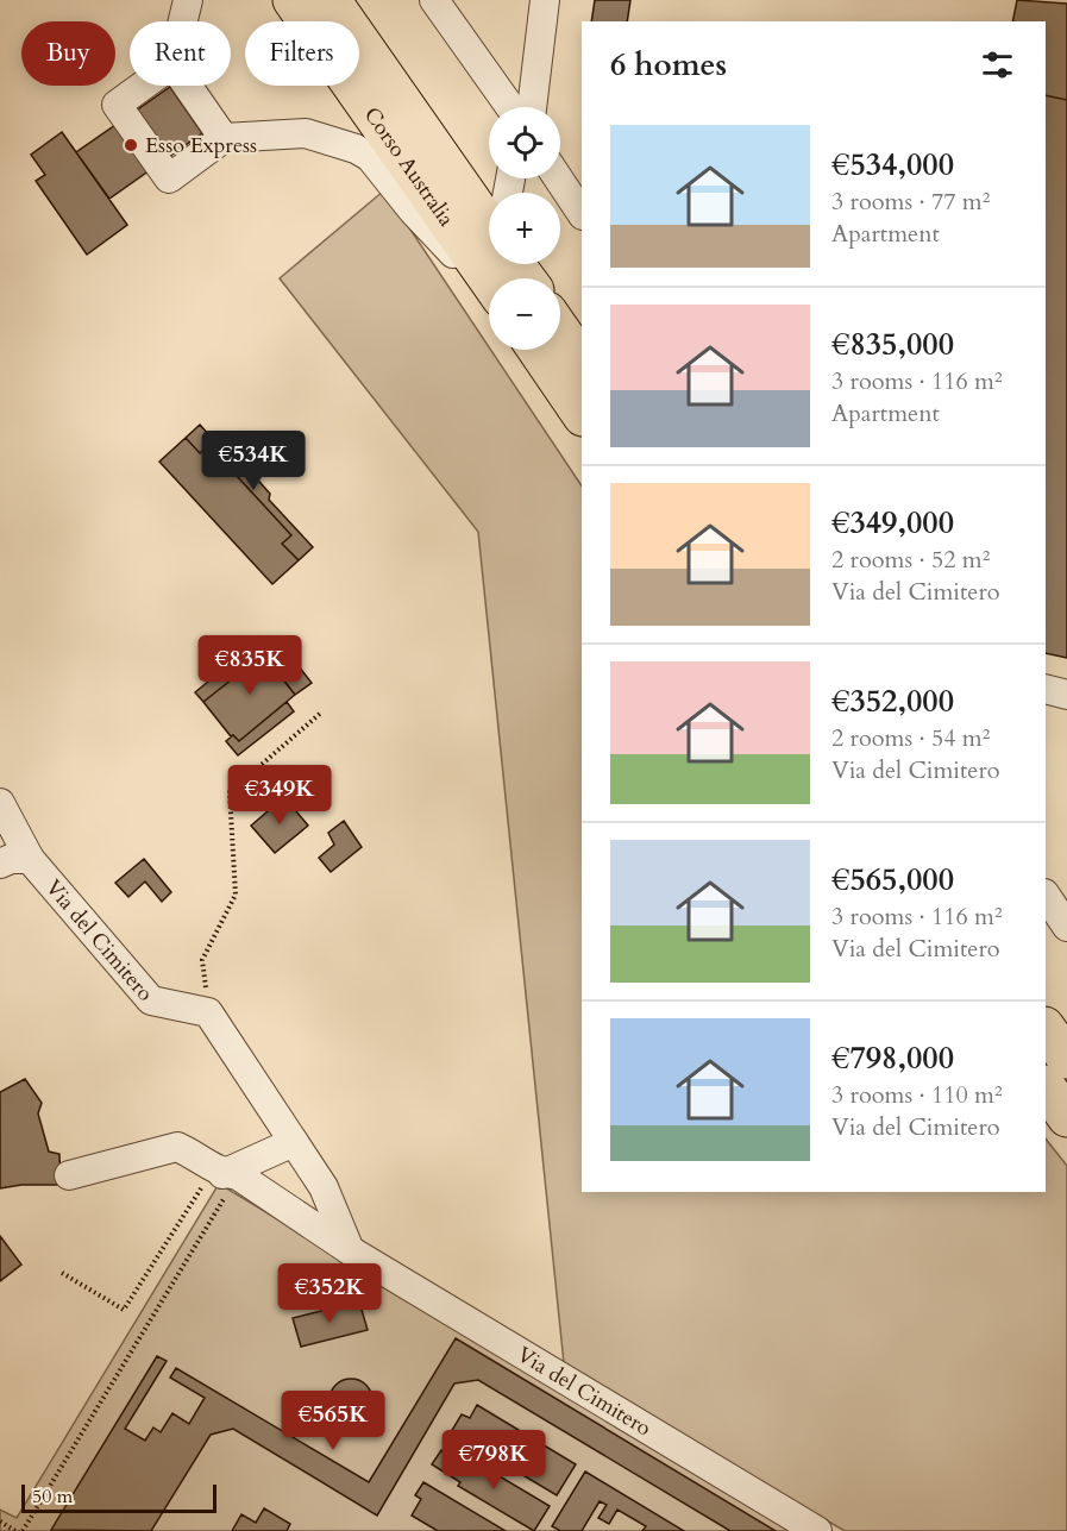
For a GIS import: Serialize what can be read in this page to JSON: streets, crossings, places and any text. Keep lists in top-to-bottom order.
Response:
{
  "streets": {
    "highway": ["Corso Australia"],
    "street": ["Via del Cimitero"]
  },
  "places": ["Esso Express"],
  "scale_bar": "50 m",
  "page": {
    "chip": ["Buy", "Rent", "Filters"],
    "heading": "6 homes",
    "map_buttons": ["+", "−"],
    "list": [
      {
        "name": "€534,000",
        "note": "3 rooms · 77 m² · Apartment"
      },
      {
        "name": "€835,000",
        "note": "3 rooms · 116 m² · Apartment"
      },
      {
        "name": "€349,000",
        "note": "2 rooms · 52 m² · Via del Cimitero"
      },
      {
        "name": "€352,000",
        "note": "2 rooms · 54 m² · Via del Cimitero"
      },
      {
        "name": "€565,000",
        "note": "3 rooms · 116 m² · Via del Cimitero"
      },
      {
        "name": "€798,000",
        "note": "3 rooms · 110 m² · Via del Cimitero"
      }
    ],
    "price": [
      "€534K",
      "€835K",
      "€349K",
      "€352K",
      "€565K",
      "€798K"
    ],
    "scale": "50 m"
  }
}
